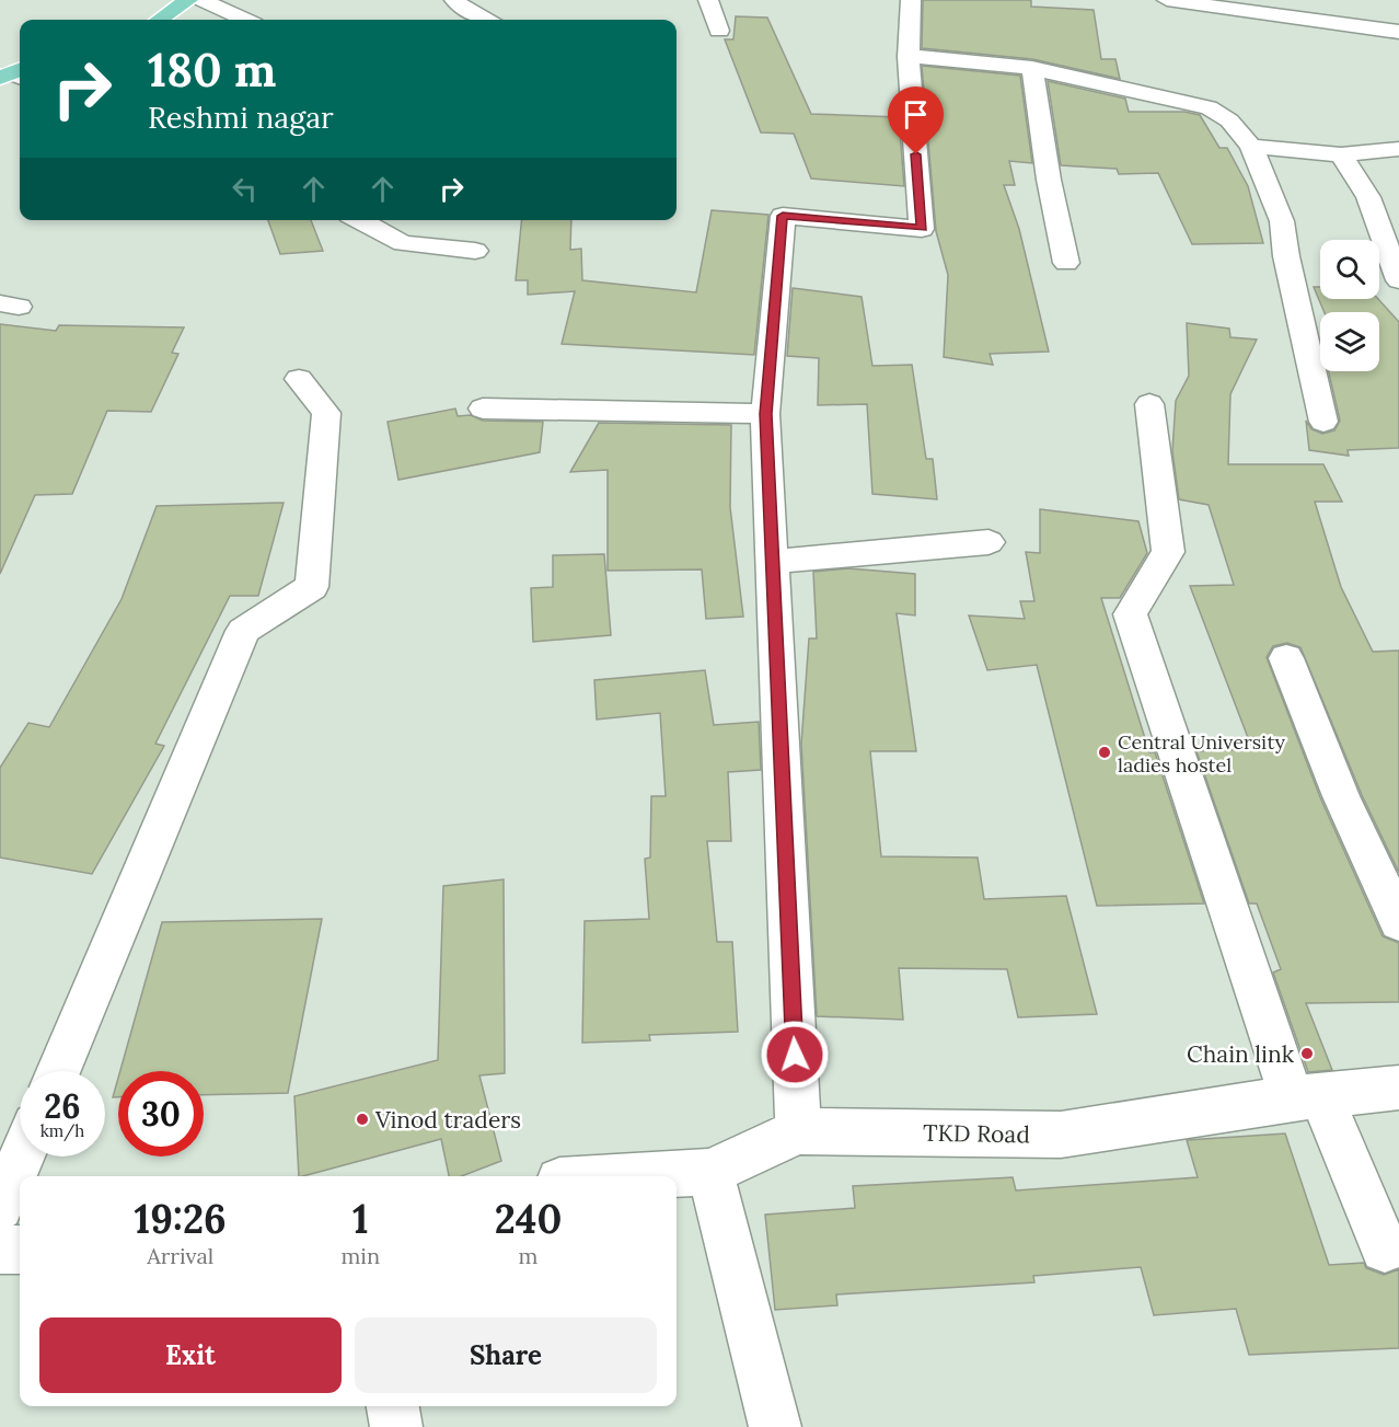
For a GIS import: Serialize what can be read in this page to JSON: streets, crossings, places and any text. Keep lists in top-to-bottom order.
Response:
{
  "streets": {
    "street": ["TKD Road"]
  },
  "places": ["Central University ladies hostel", "Chain link", "Vinod traders"],
  "page": {
    "turn": ["180 m", "Reshmi nagar"],
    "speed": "26 km/h",
    "limit": "30",
    "eta": [
      "19:26",
      "Arrival",
      "1",
      "min",
      "240",
      "m"
    ],
    "buttons": ["Exit", "Share"]
  }
}
